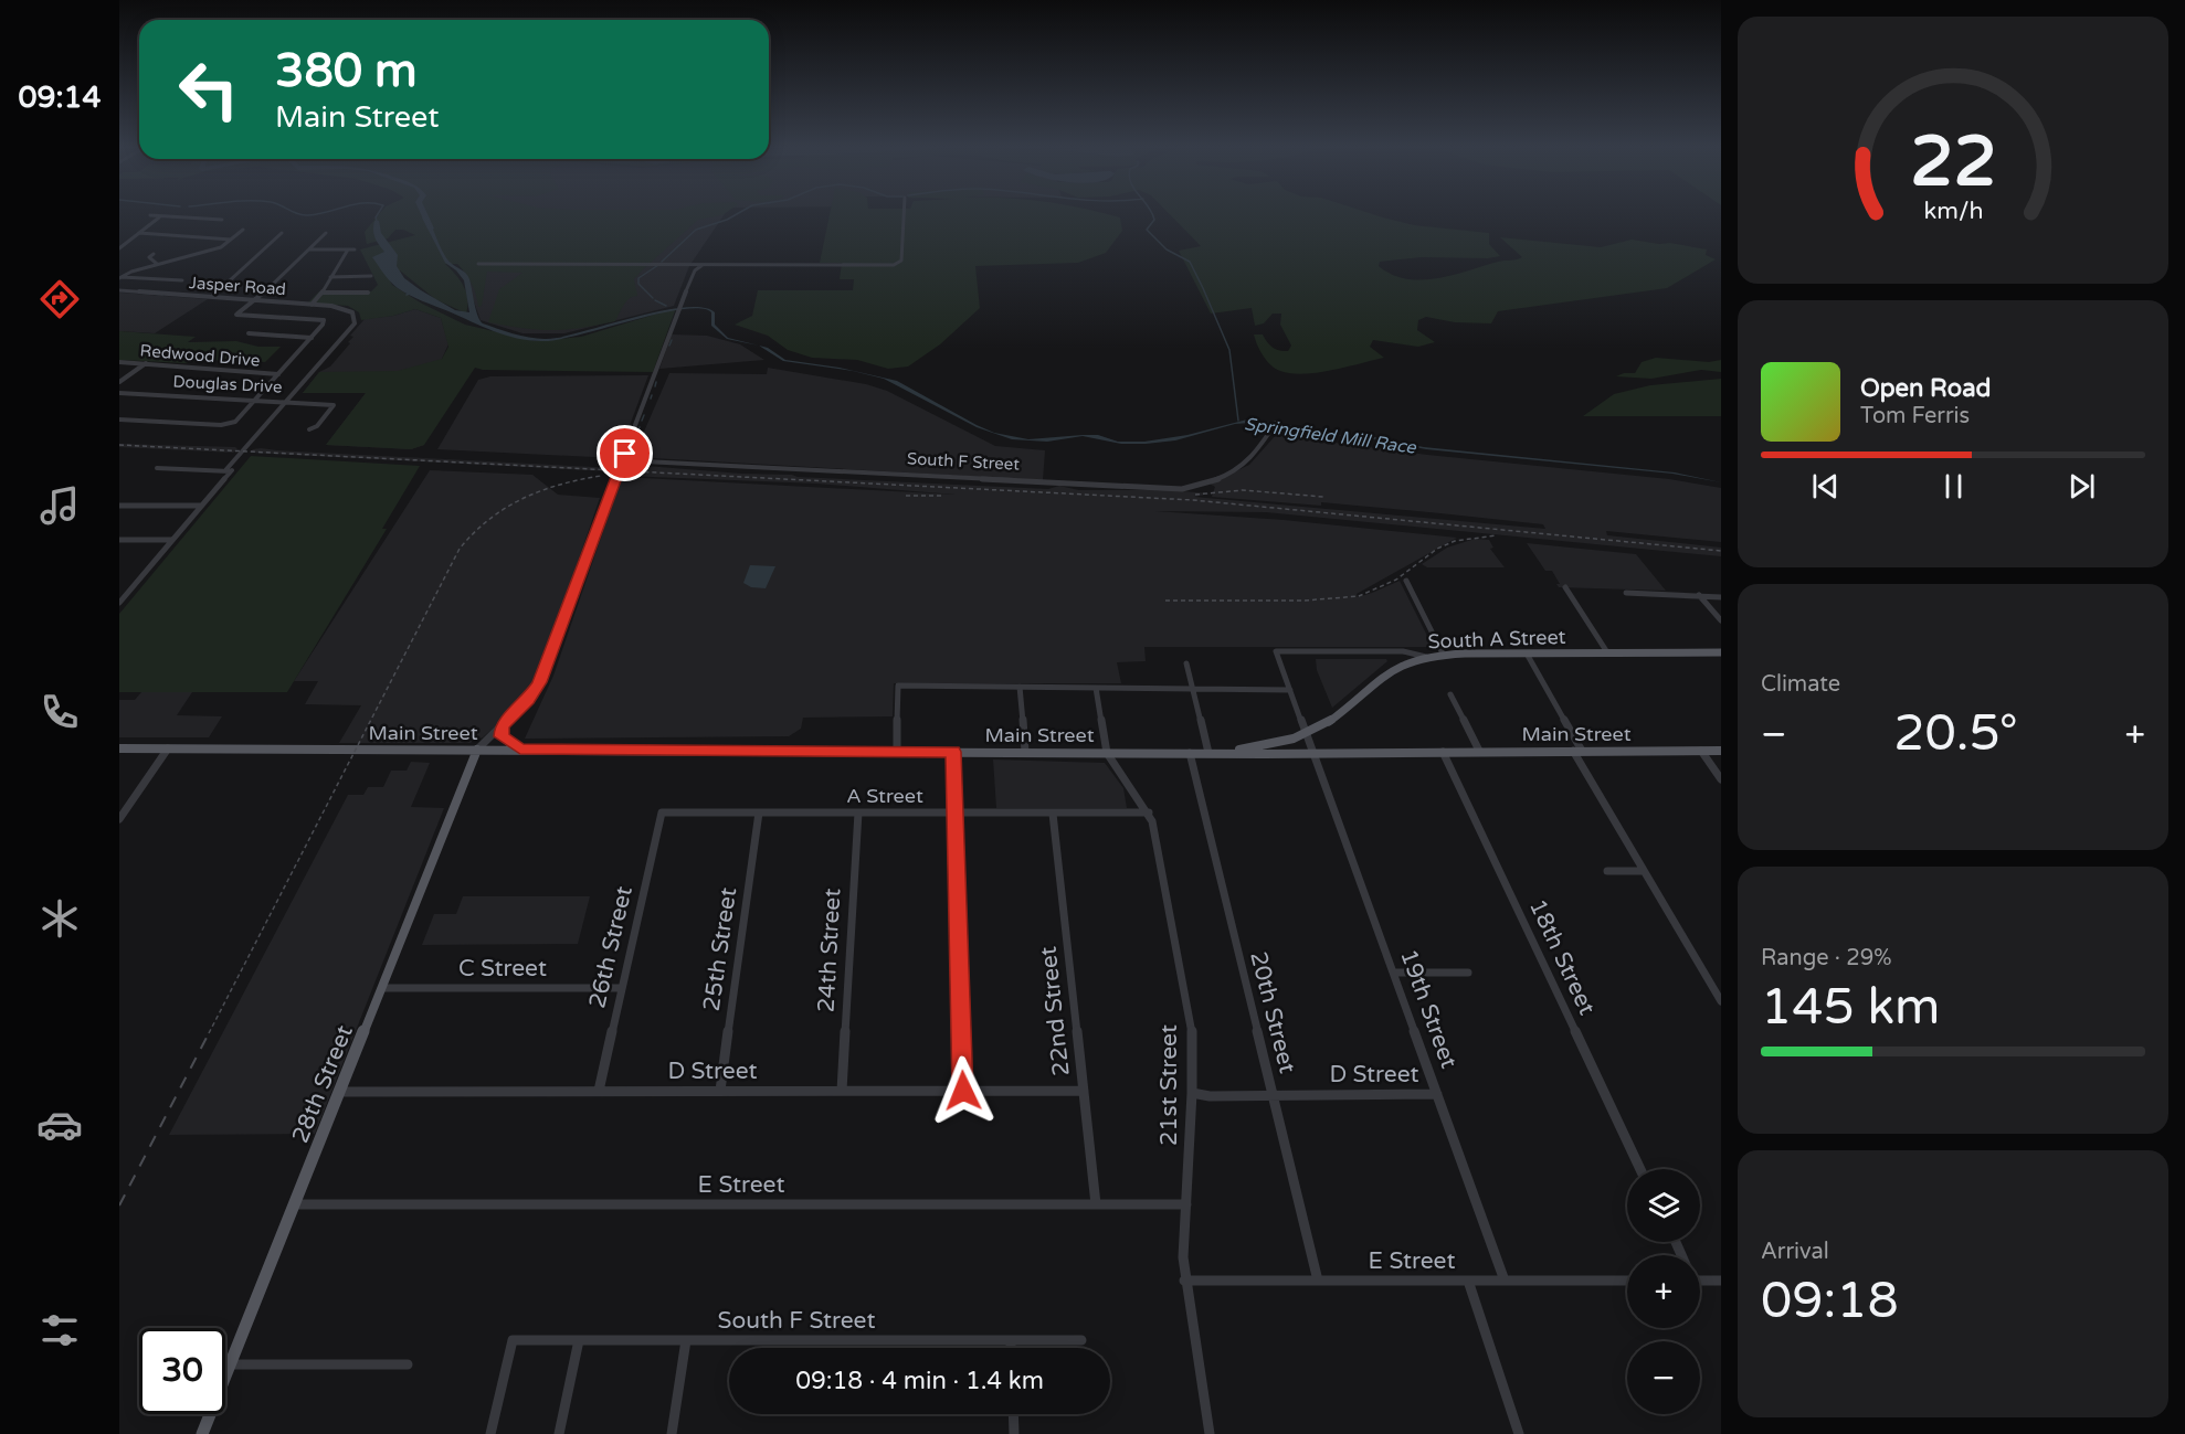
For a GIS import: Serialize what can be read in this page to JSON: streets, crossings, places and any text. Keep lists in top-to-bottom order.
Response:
{
  "streets": {
    "main road": ["South A Street", "Main Street", "28th Street"],
    "street": [
      "Jasper Road",
      "Redwood Drive",
      "Douglas Drive",
      "South F Street",
      "A Street",
      "26th Street",
      "25th Street",
      "24th Street",
      "18th Street",
      "C Street",
      "19th Street",
      "22nd Street",
      "20th Street",
      "D Street",
      "21st Street",
      "E Street"
    ]
  },
  "crossings": [
    ["Jasper Road", "Douglas Drive"],
    ["South A Street", "Main Street"],
    ["South A Street", "19th Street"],
    ["Main Street", "18th Street"],
    ["Main Street", "19th Street"],
    ["Main Street", "20th Street"],
    ["Main Street", "28th Street"],
    ["Main Street", "21st Street"],
    ["A Street", "26th Street"],
    ["A Street", "25th Street"],
    ["A Street", "24th Street"],
    ["A Street", "22nd Street"],
    ["A Street", "21st Street"],
    ["26th Street", "C Street"],
    ["26th Street", "D Street"],
    ["25th Street", "D Street"],
    ["24th Street", "D Street"],
    ["C Street", "28th Street"],
    ["19th Street", "D Street"],
    ["19th Street", "E Street"],
    ["22nd Street", "D Street"],
    ["22nd Street", "E Street"],
    ["20th Street", "D Street"],
    ["20th Street", "E Street"],
    ["D Street", "28th Street"],
    ["D Street", "21st Street"],
    ["28th Street", "E Street"],
    ["21st Street", "E Street"]
  ],
  "water": ["Springfield Mill Race"],
  "page": {
    "tabs": "09:14",
    "turn": ["380 m", "Main Street"],
    "song": ["Open Road", "Tom Ferris"],
    "tile": [
      "Climate",
      ["Range · 29%", "145 km"],
      ["Arrival", "09:18"]
    ],
    "heat": ["−", "20.5°", "+"],
    "map_buttons": ["+", "−"],
    "limit": "30",
    "trip": "09:18 · 4 min · 1.4 km",
    "gauge": ["22", "km/h"]
  }
}
